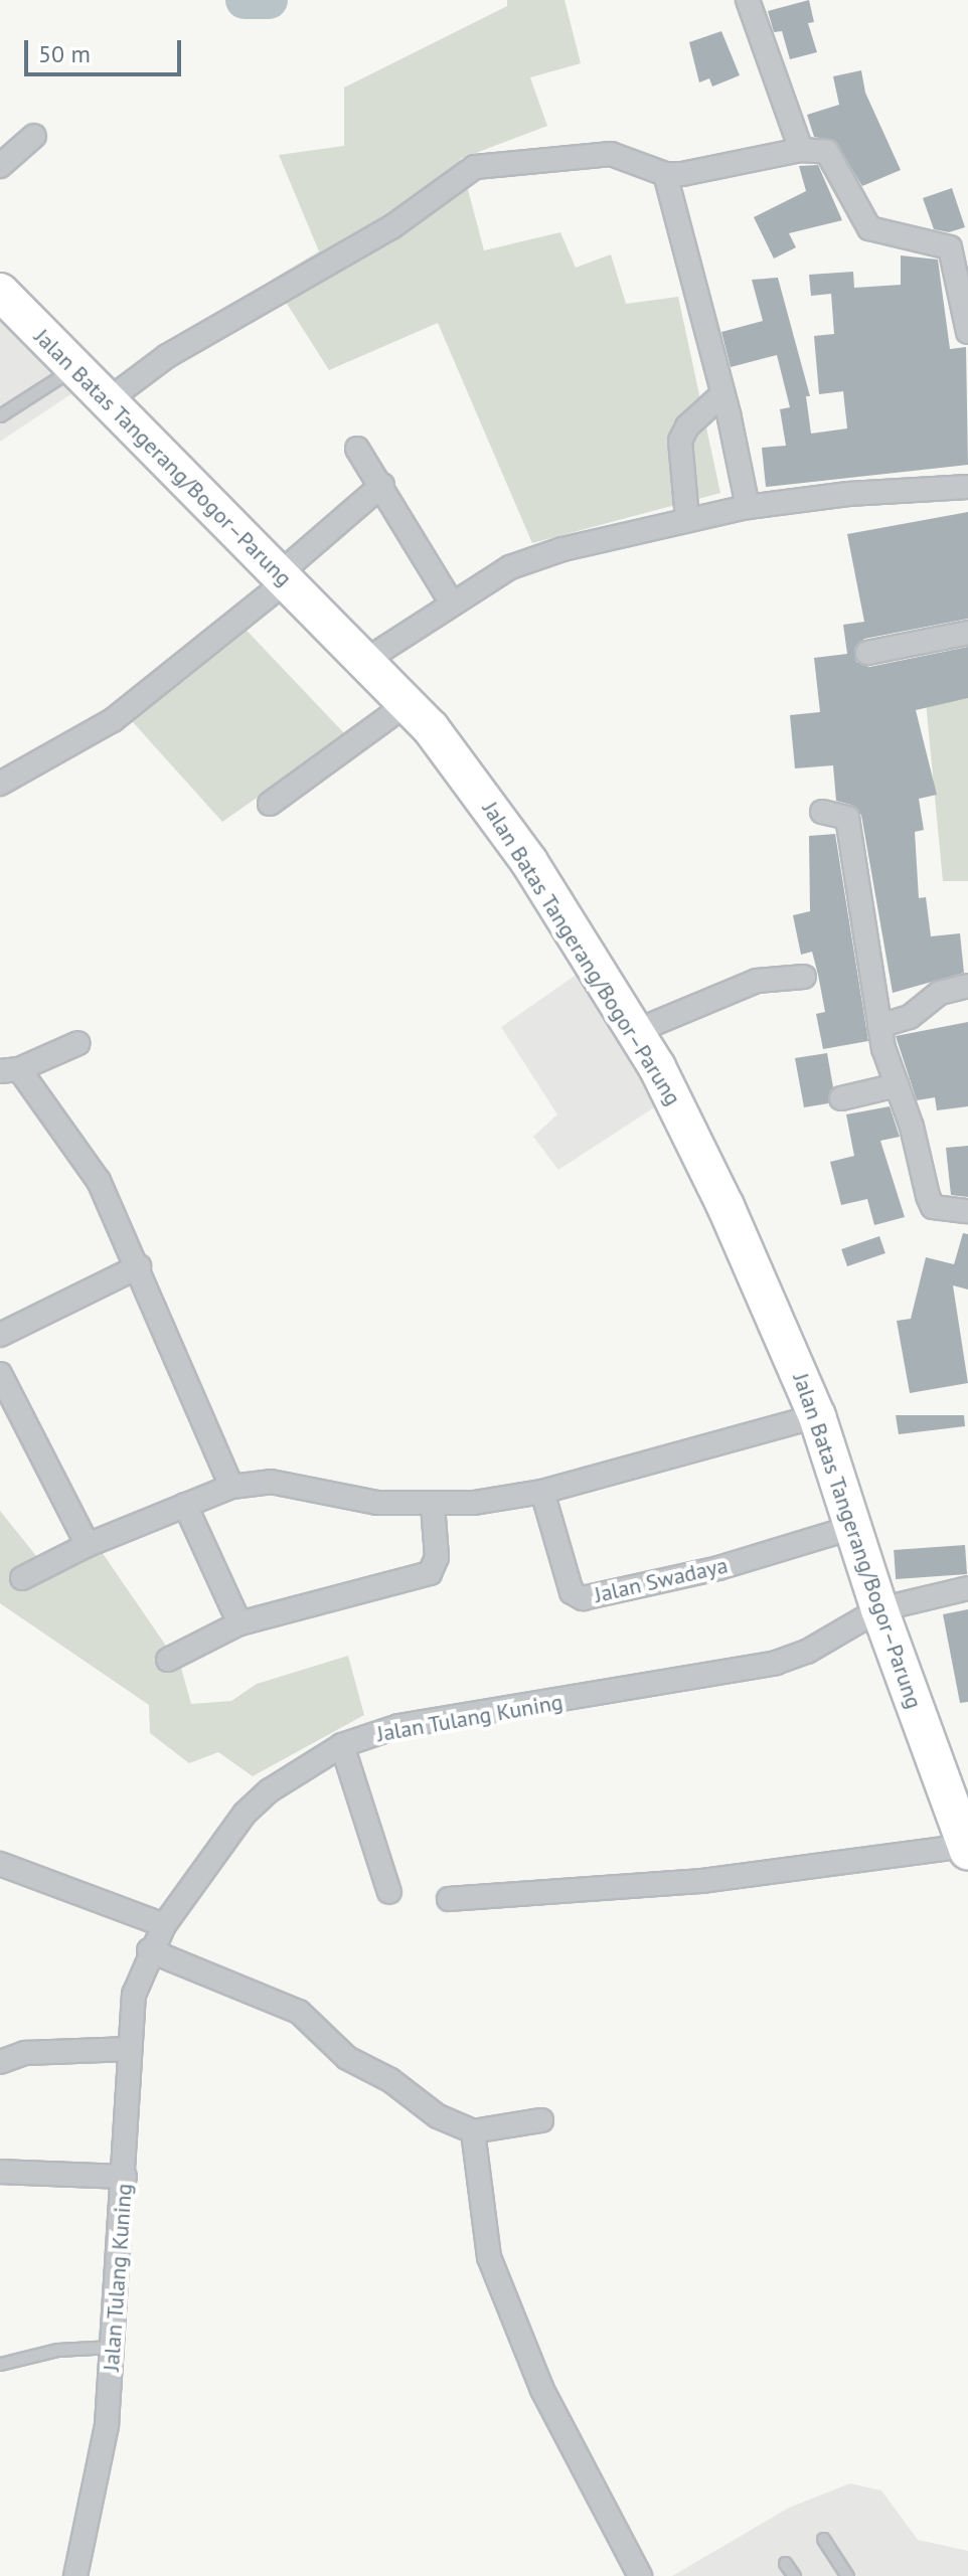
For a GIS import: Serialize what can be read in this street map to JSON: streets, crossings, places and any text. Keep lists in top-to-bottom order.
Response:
{
  "streets": {
    "main road": ["Jalan Batas Tangerang/Bogor–Parung"],
    "street": ["Jalan Swadaya", "Jalan Tulang Kuning"]
  },
  "crossings": [
    ["Jalan Batas Tangerang/Bogor–Parung", "Jalan Swadaya"],
    ["Jalan Batas Tangerang/Bogor–Parung", "Jalan Tulang Kuning"]
  ],
  "scale_bar": "50 m"
}
